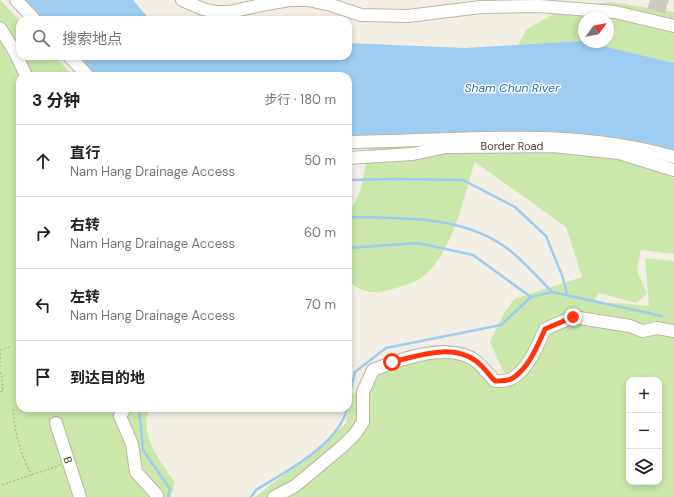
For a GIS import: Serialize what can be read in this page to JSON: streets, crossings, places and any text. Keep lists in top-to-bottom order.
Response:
{
  "streets": {
    "lane": ["Border Road", "B"]
  },
  "water": ["Sham Chun River"],
  "north": "top right",
  "page": {
    "search": "搜索地点",
    "heading": ["3 分钟", "步行 · 180 m"],
    "list": [
      ["直行", "Nam Hang Drainage Access", "50 m"],
      ["右转", "Nam Hang Drainage Access", "60 m"],
      ["左转", "Nam Hang Drainage Access", "70 m"],
      "到达目的地"
    ],
    "map_buttons": ["+", "−"]
  }
}
